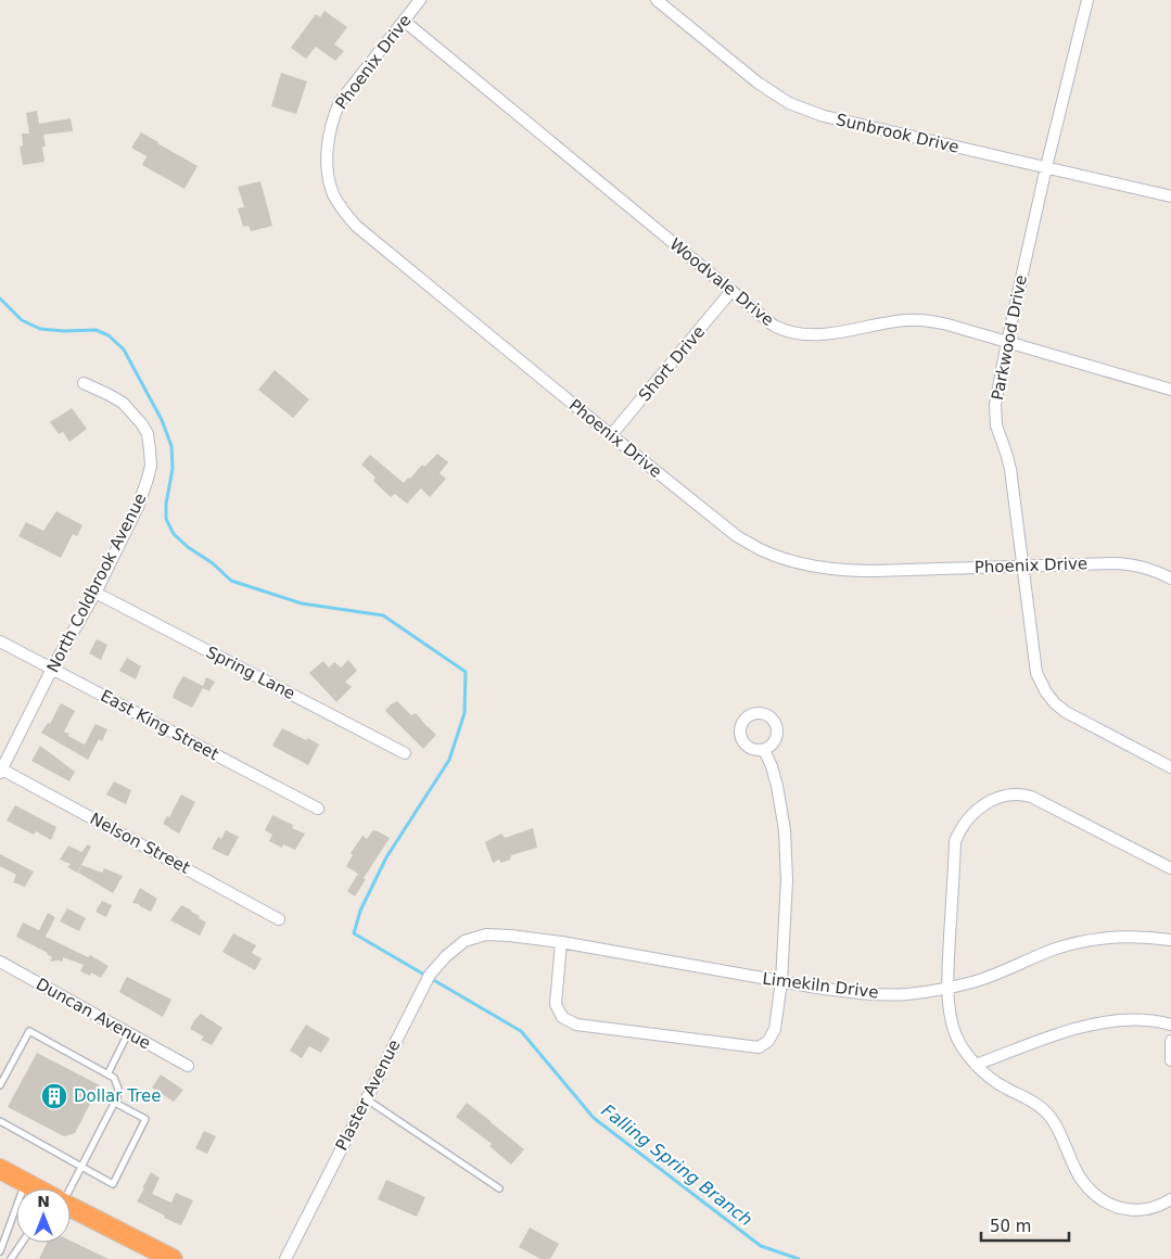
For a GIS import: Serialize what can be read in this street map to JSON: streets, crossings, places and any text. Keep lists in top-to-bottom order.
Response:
{
  "streets": {
    "street": [
      "Phoenix Drive",
      "Sunbrook Drive",
      "Woodvale Drive",
      "Parkwood Drive",
      "Short Drive",
      "North Coldbrook Avenue",
      "Spring Lane",
      "East King Street",
      "Nelson Street",
      "Limekiln Drive",
      "Duncan Avenue",
      "Plaster Avenue"
    ]
  },
  "crossings": [
    ["Phoenix Drive", "Woodvale Drive"],
    ["Phoenix Drive", "Parkwood Drive"],
    ["Phoenix Drive", "Short Drive"],
    ["Sunbrook Drive", "Parkwood Drive"],
    ["Woodvale Drive", "Parkwood Drive"],
    ["Woodvale Drive", "Short Drive"],
    ["North Coldbrook Avenue", "Spring Lane"],
    ["North Coldbrook Avenue", "East King Street"],
    ["North Coldbrook Avenue", "Nelson Street"],
    ["Limekiln Drive", "Plaster Avenue"]
  ],
  "water": ["Falling Spring Branch"],
  "places": {
    "building": ["Dollar Tree"]
  },
  "scale_bar": "50 m",
  "north": "top"
}
